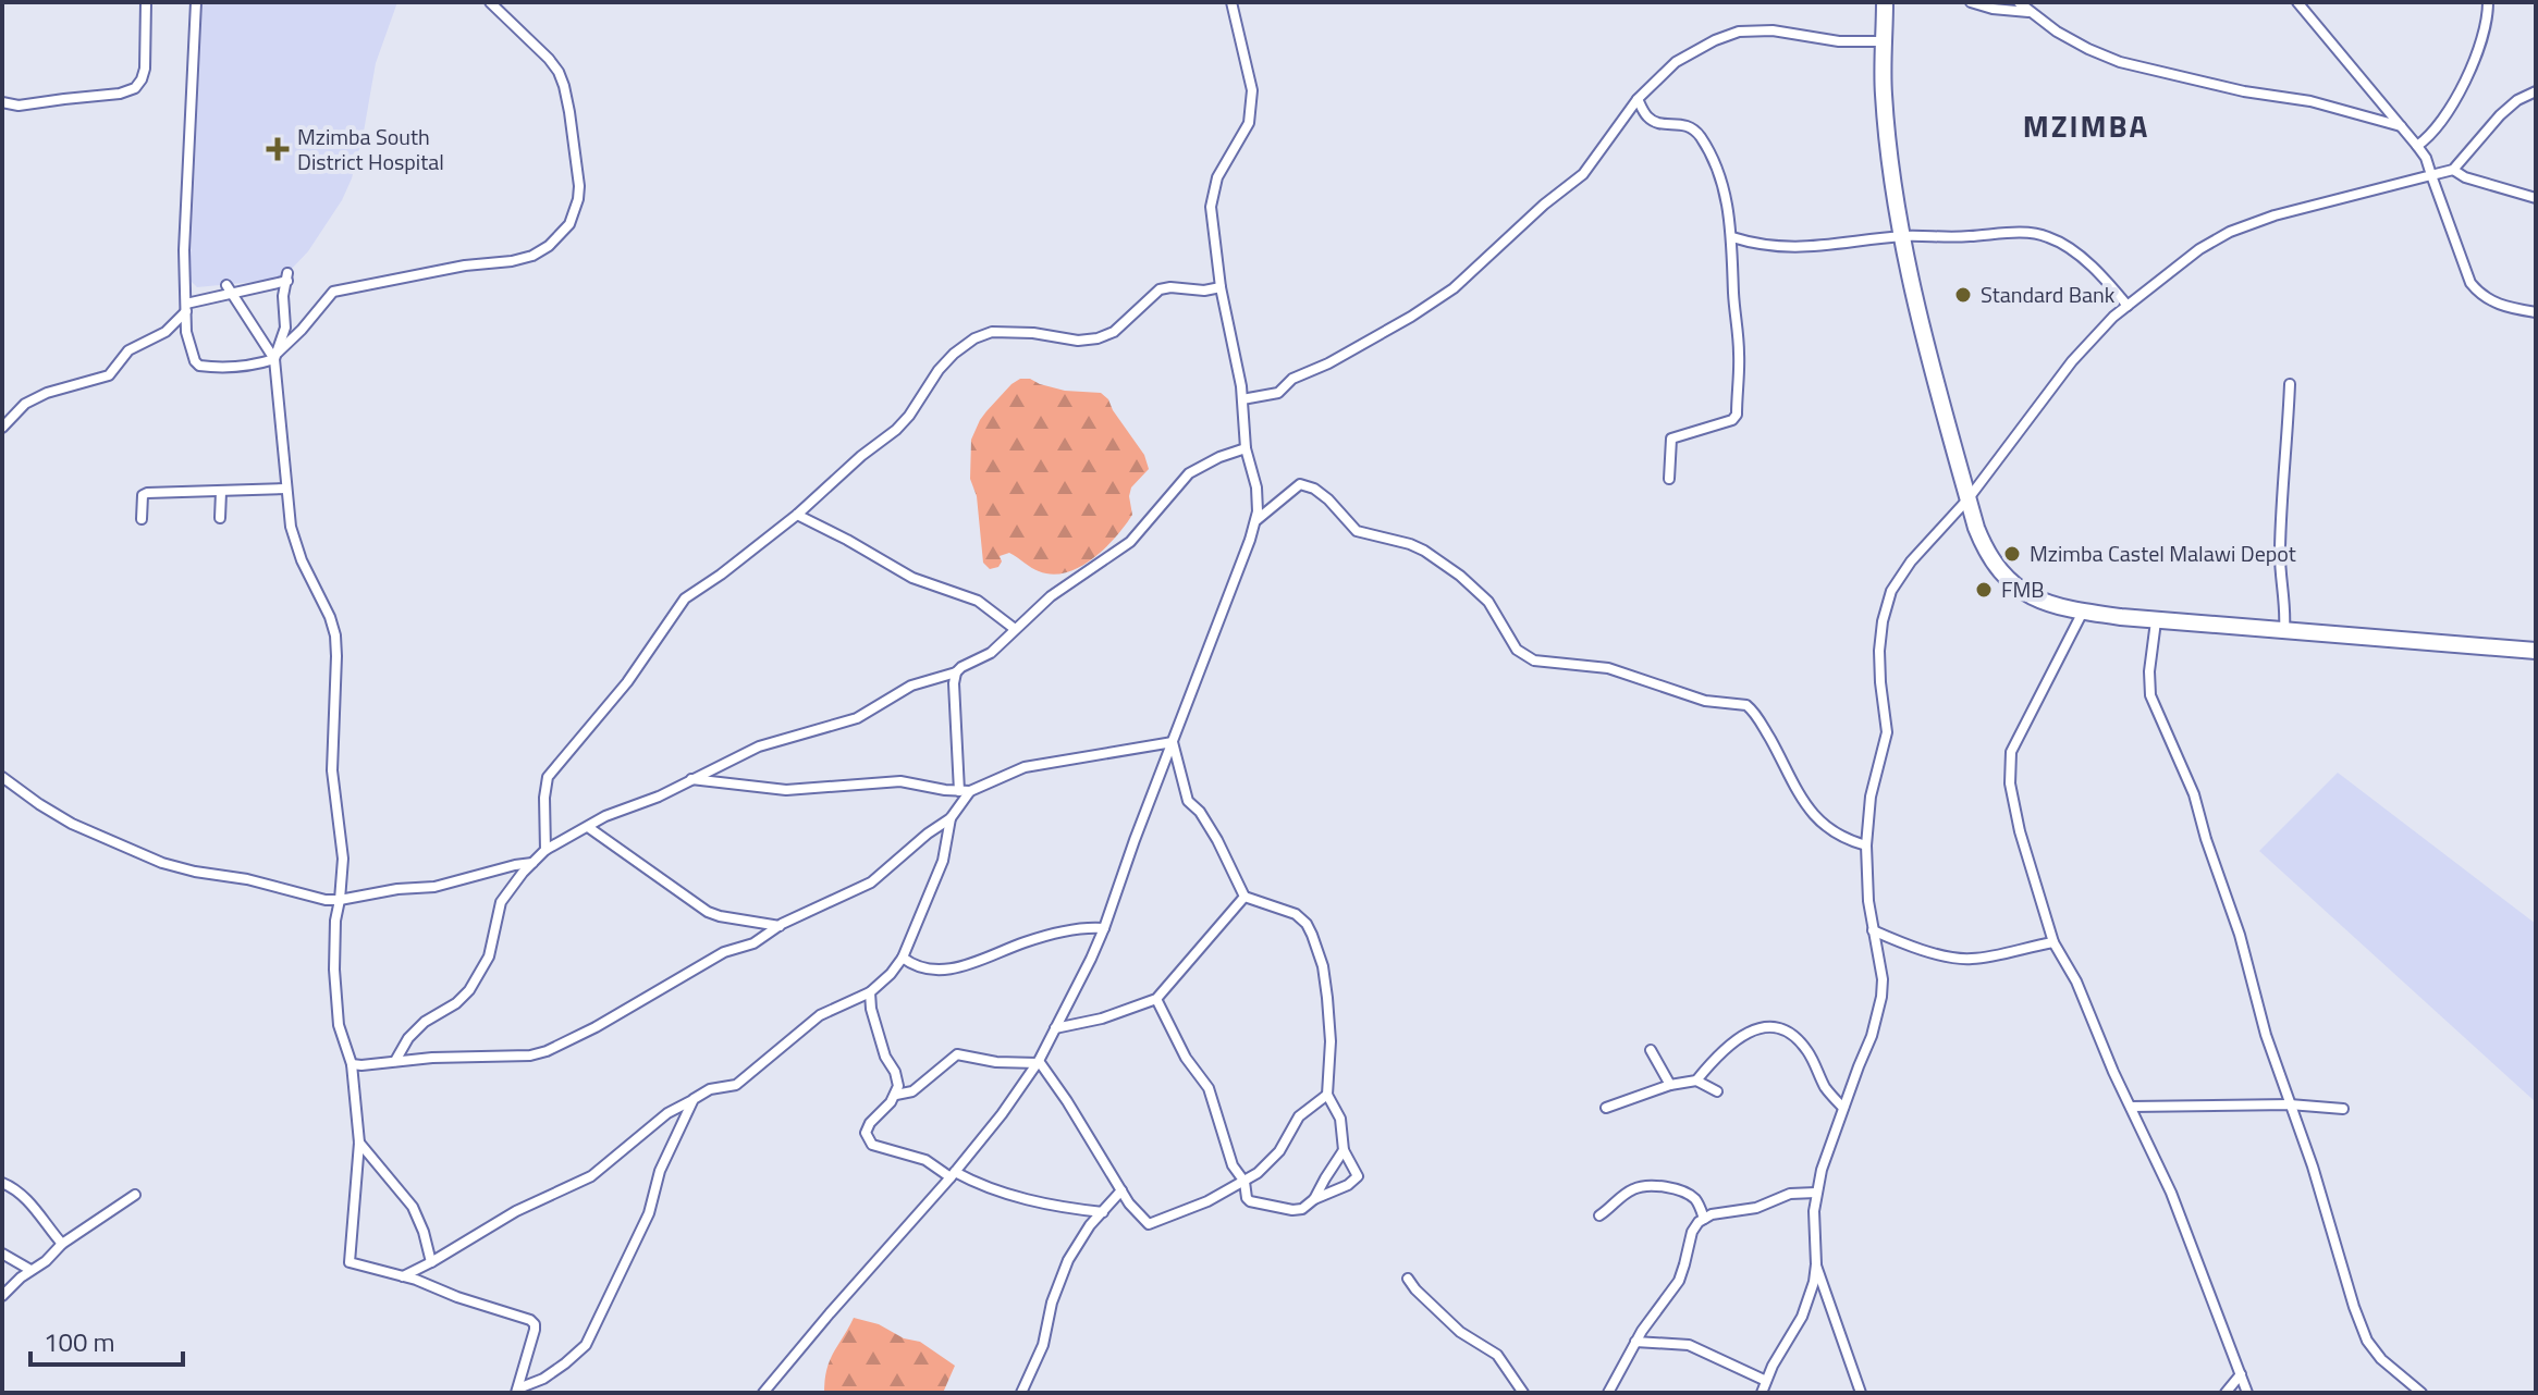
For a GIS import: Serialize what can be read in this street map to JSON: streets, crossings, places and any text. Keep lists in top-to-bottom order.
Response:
{
  "districts": ["MZIMBA"],
  "places": {
    "health": ["Mzimba South District Hospital"],
    "other": ["Standard Bank", "Mzimba Castel Malawi Depot", "FMB"]
  },
  "scale_bar": "100 m"
}
